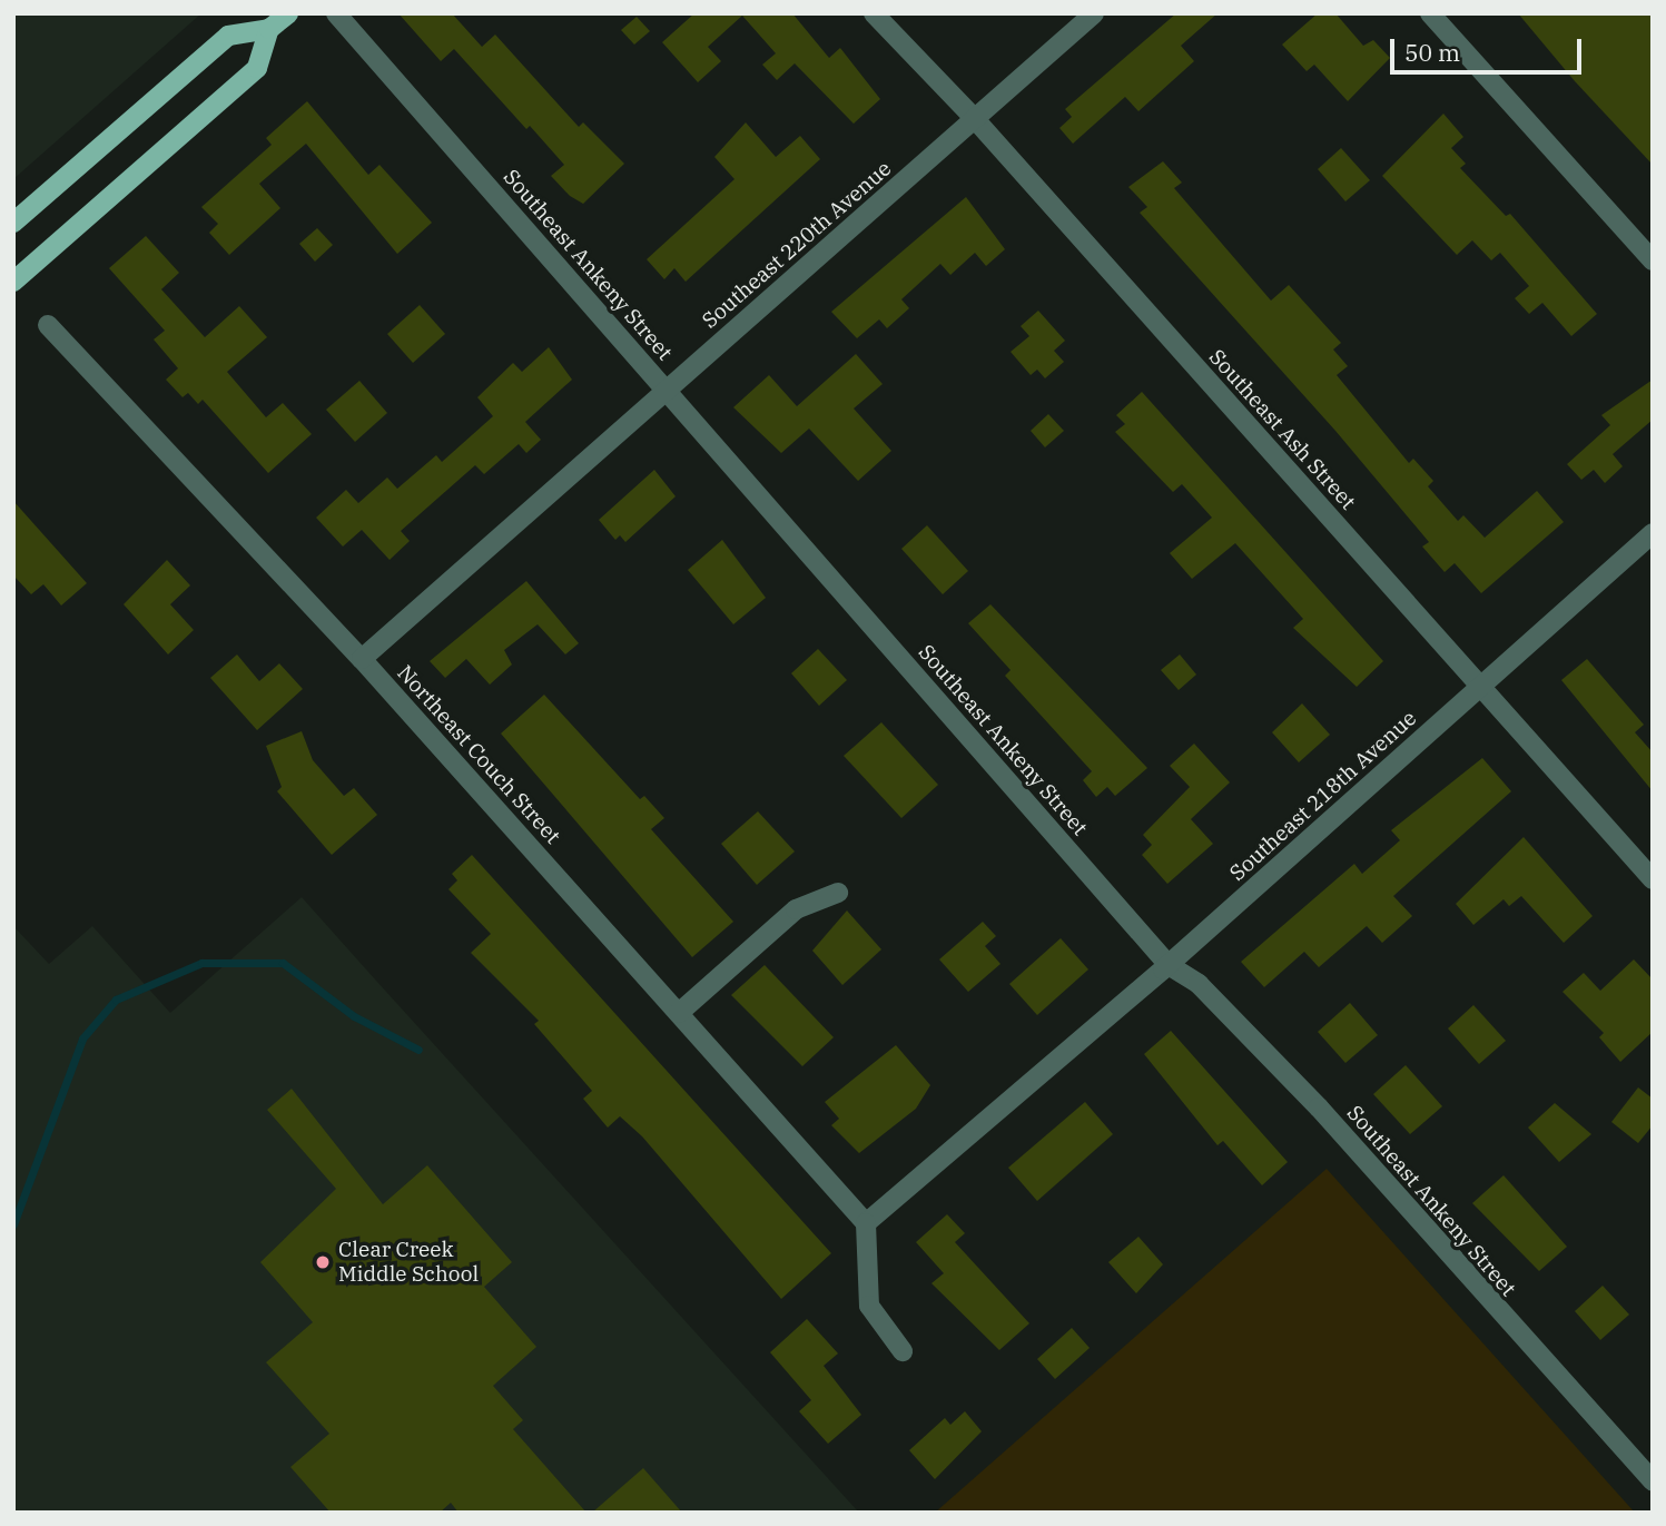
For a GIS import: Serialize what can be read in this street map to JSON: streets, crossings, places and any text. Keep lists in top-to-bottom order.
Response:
{
  "streets": {
    "street": [
      "Southeast 220th Avenue",
      "Southeast Ankeny Street",
      "Southeast Ash Street",
      "Northeast Couch Street",
      "Southeast 218th Avenue"
    ]
  },
  "crossings": [
    ["Southeast 220th Avenue", "Southeast Ankeny Street"],
    ["Southeast 220th Avenue", "Southeast Ash Street"],
    ["Southeast 220th Avenue", "Northeast Couch Street"],
    ["Southeast Ankeny Street", "Southeast 218th Avenue"],
    ["Southeast Ash Street", "Southeast 218th Avenue"],
    ["Northeast Couch Street", "Southeast 218th Avenue"]
  ],
  "places": ["Clear Creek Middle School"],
  "scale_bar": "50 m"
}
